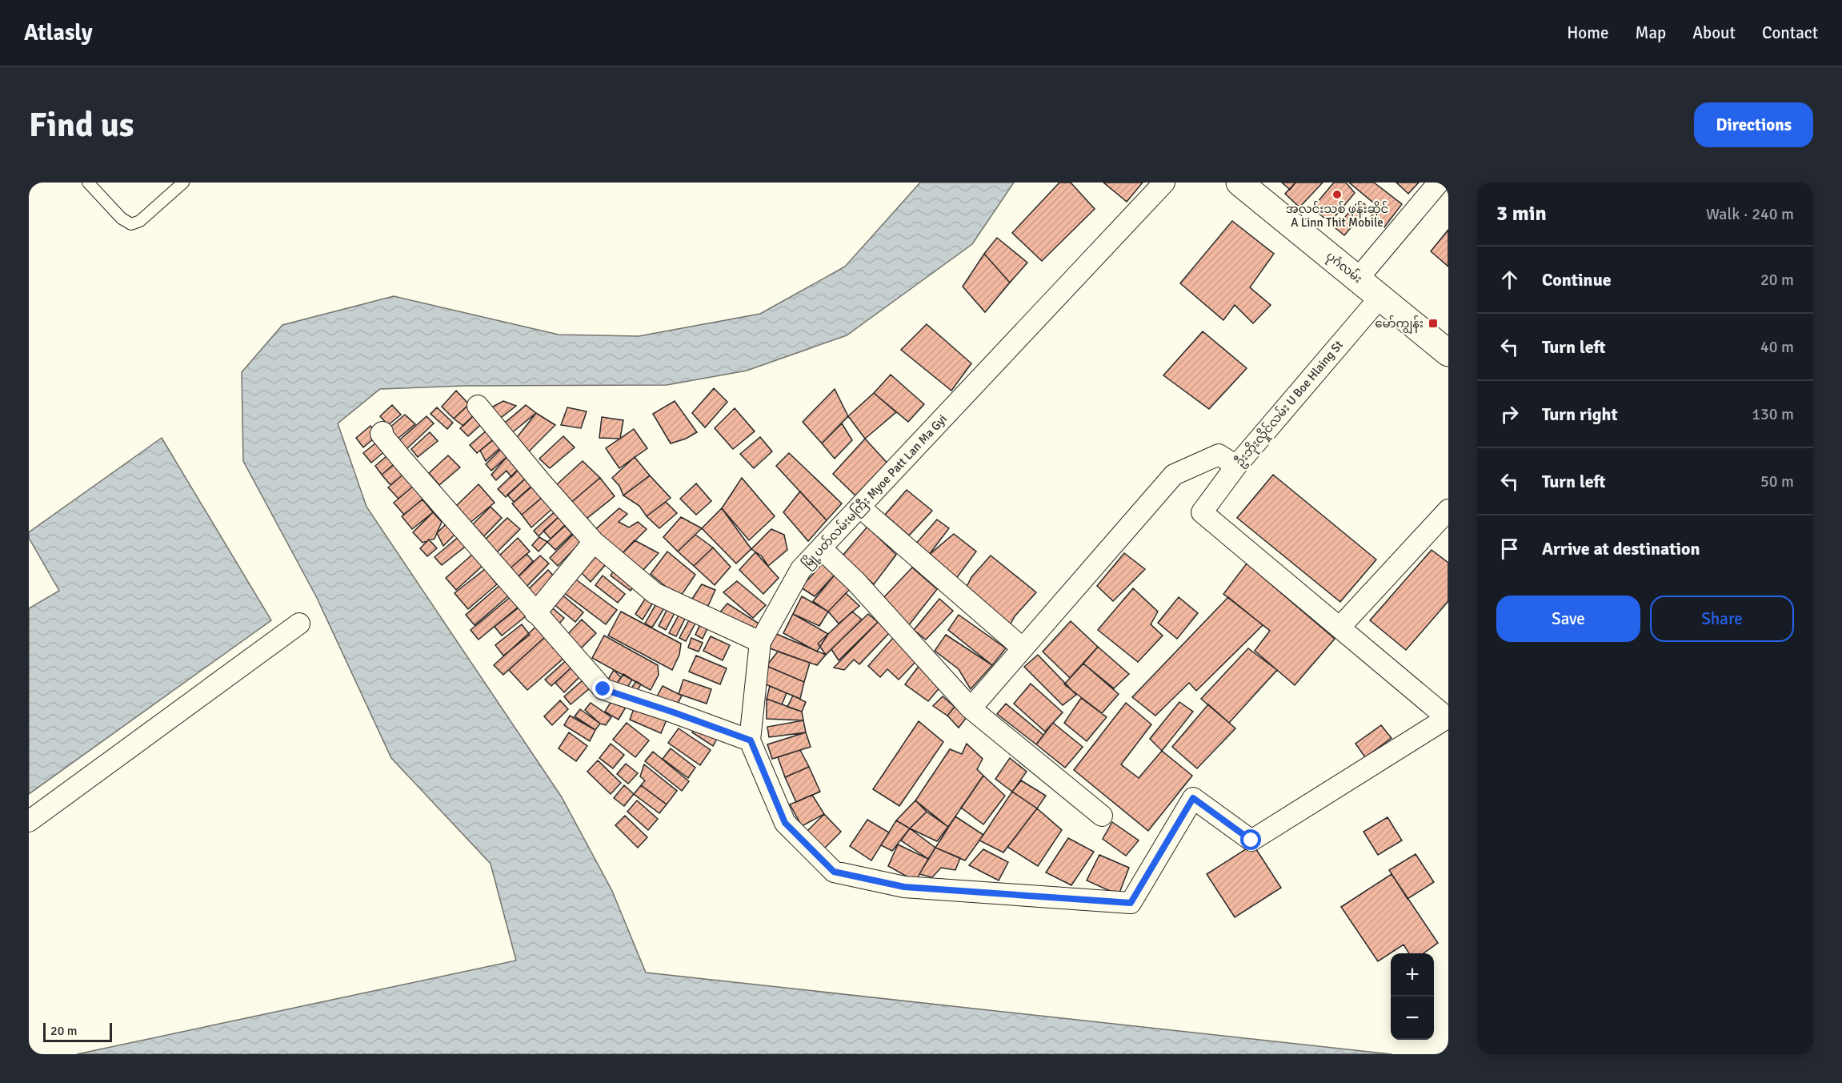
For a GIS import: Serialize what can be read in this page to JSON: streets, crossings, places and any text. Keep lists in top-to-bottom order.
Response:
{
  "streets": {
    "main road": ["ပုဂံလမ်း"],
    "street": ["ဦးဘိုးလှိုင်လမ်း U Boe Hlaing St", "မြို့ပတ်လမ်းမကြီး Myoe Patt Lan Ma Gyi"]
  },
  "crossings": [
    ["ပုဂံလမ်း", "ဦးဘိုးလှိုင်လမ်း U Boe Hlaing St"]
  ],
  "places": {
    "other": ["အလင်းသစ် ဖုန်းဆိုင် A Linn Thit Mobile"],
    "transit": ["မော်ကျွန်း"]
  },
  "scale_bar": "20 m",
  "page": {
    "header": "Atlasly",
    "nav": [
      "Home",
      "Map",
      "About",
      "Contact"
    ],
    "buttons": [
      "Directions",
      ["Save", "Share"]
    ],
    "title": "Find us",
    "heading": ["3 min", "Walk · 240 m"],
    "list": [
      ["Continue", "20 m"],
      ["Turn left", "40 m"],
      ["Turn right", "130 m"],
      ["Turn left", "50 m"],
      "Arrive at destination"
    ],
    "map_buttons": ["+", "−"],
    "scale": "20 m"
  }
}
